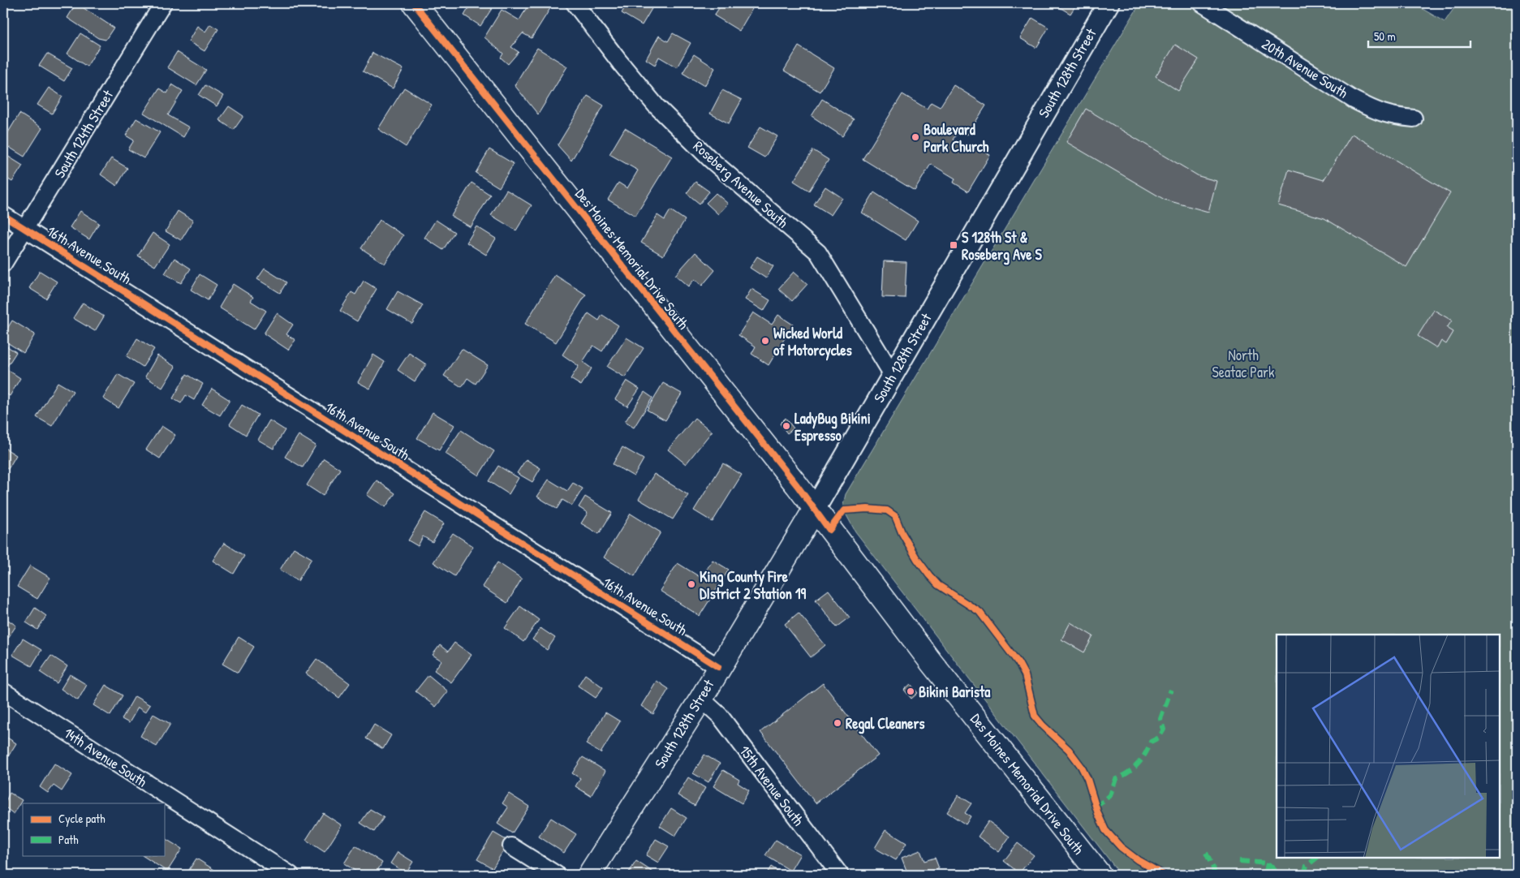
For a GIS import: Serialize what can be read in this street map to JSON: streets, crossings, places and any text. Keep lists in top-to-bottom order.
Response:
{
  "streets": {
    "main road": ["South 128th Street", "Des Moines Memorial Drive South"],
    "street": [
      "20th Avenue South",
      "South 124th Street",
      "Roseberg Avenue South",
      "16th Avenue South",
      "14th Avenue South",
      "15th Avenue South"
    ]
  },
  "crossings": [
    ["South 128th Street", "Roseberg Avenue South"],
    ["South 128th Street", "16th Avenue South"],
    ["South 128th Street", "Des Moines Memorial Drive South"],
    ["South 128th Street", "15th Avenue South"],
    ["South 124th Street", "16th Avenue South"]
  ],
  "parks": ["North Seatac Park"],
  "places": {
    "other": [
      "Boulevard Park Church",
      "Wicked World of Motorcycles",
      "LadyBug Bikini Espresso",
      "King County Fire DIstrict 2 Station 19",
      "Bikini Barista",
      "Regal Cleaners"
    ],
    "transit": ["S 128th St & Roseberg Ave S"]
  },
  "legend": ["Cycle path", "Path"],
  "scale_bar": "50 m"
}
